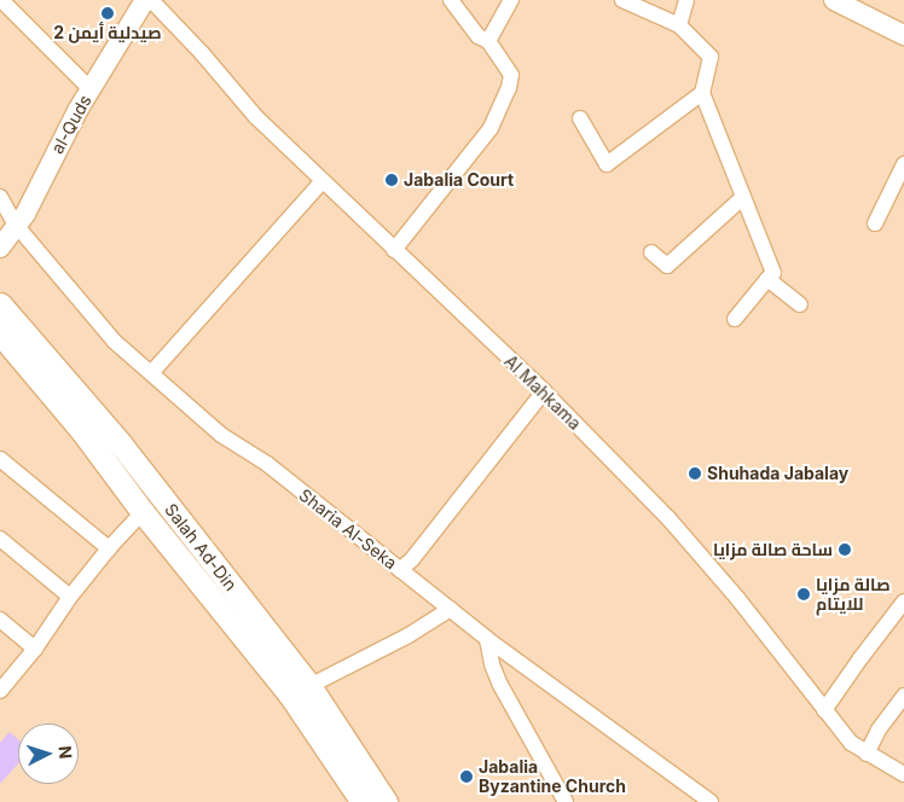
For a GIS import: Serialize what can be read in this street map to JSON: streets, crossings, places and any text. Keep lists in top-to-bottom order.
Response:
{
  "streets": {
    "highway": ["Salah Ad-Din"],
    "main road": ["al-Quds"],
    "street": ["Al Mahkama", "Sharia Al-Seka"]
  },
  "crossings": [
    ["al-Quds", "Sharia Al-Seka"]
  ],
  "places": [
    "صيدلية أيمن 2",
    "Jabalia Court",
    "Shuhada Jabalay",
    "ساحة صالة مزايا",
    "صالة مزايا للايتام",
    "Jabalia Byzantine Church"
  ],
  "north": "right"
}
